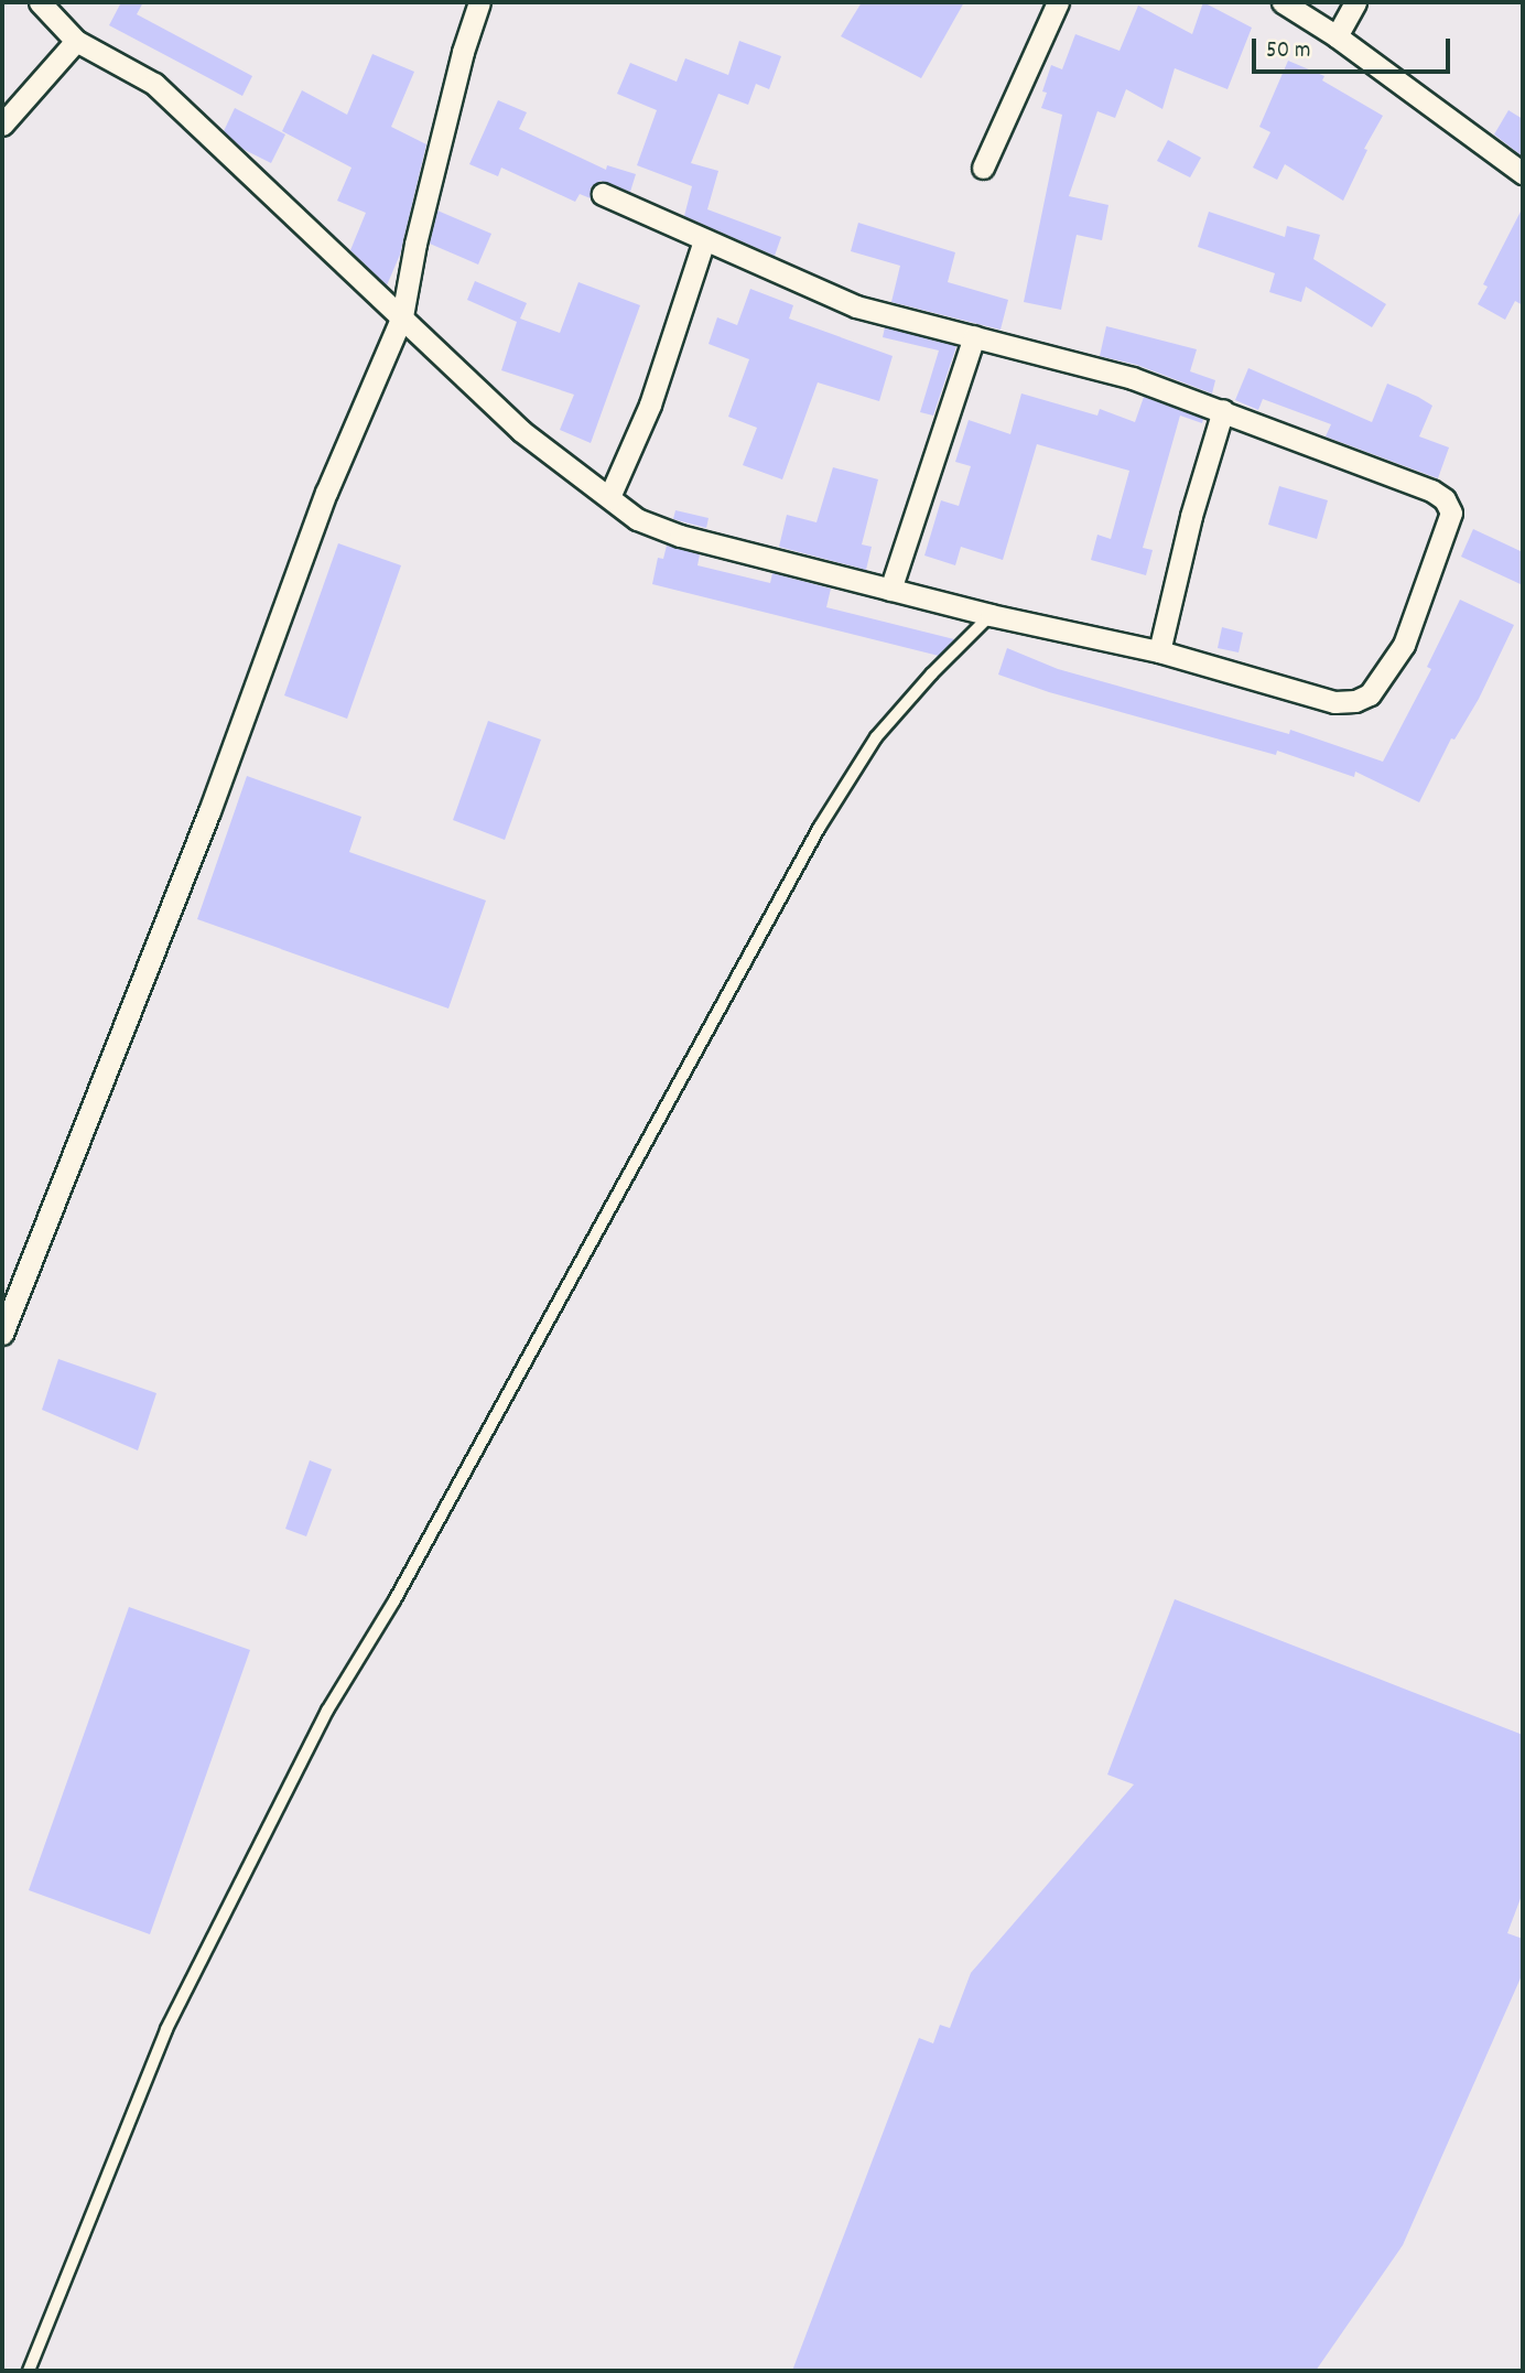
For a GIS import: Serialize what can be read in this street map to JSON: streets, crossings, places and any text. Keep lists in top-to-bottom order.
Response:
{
  "scale_bar": "50 m"
}
